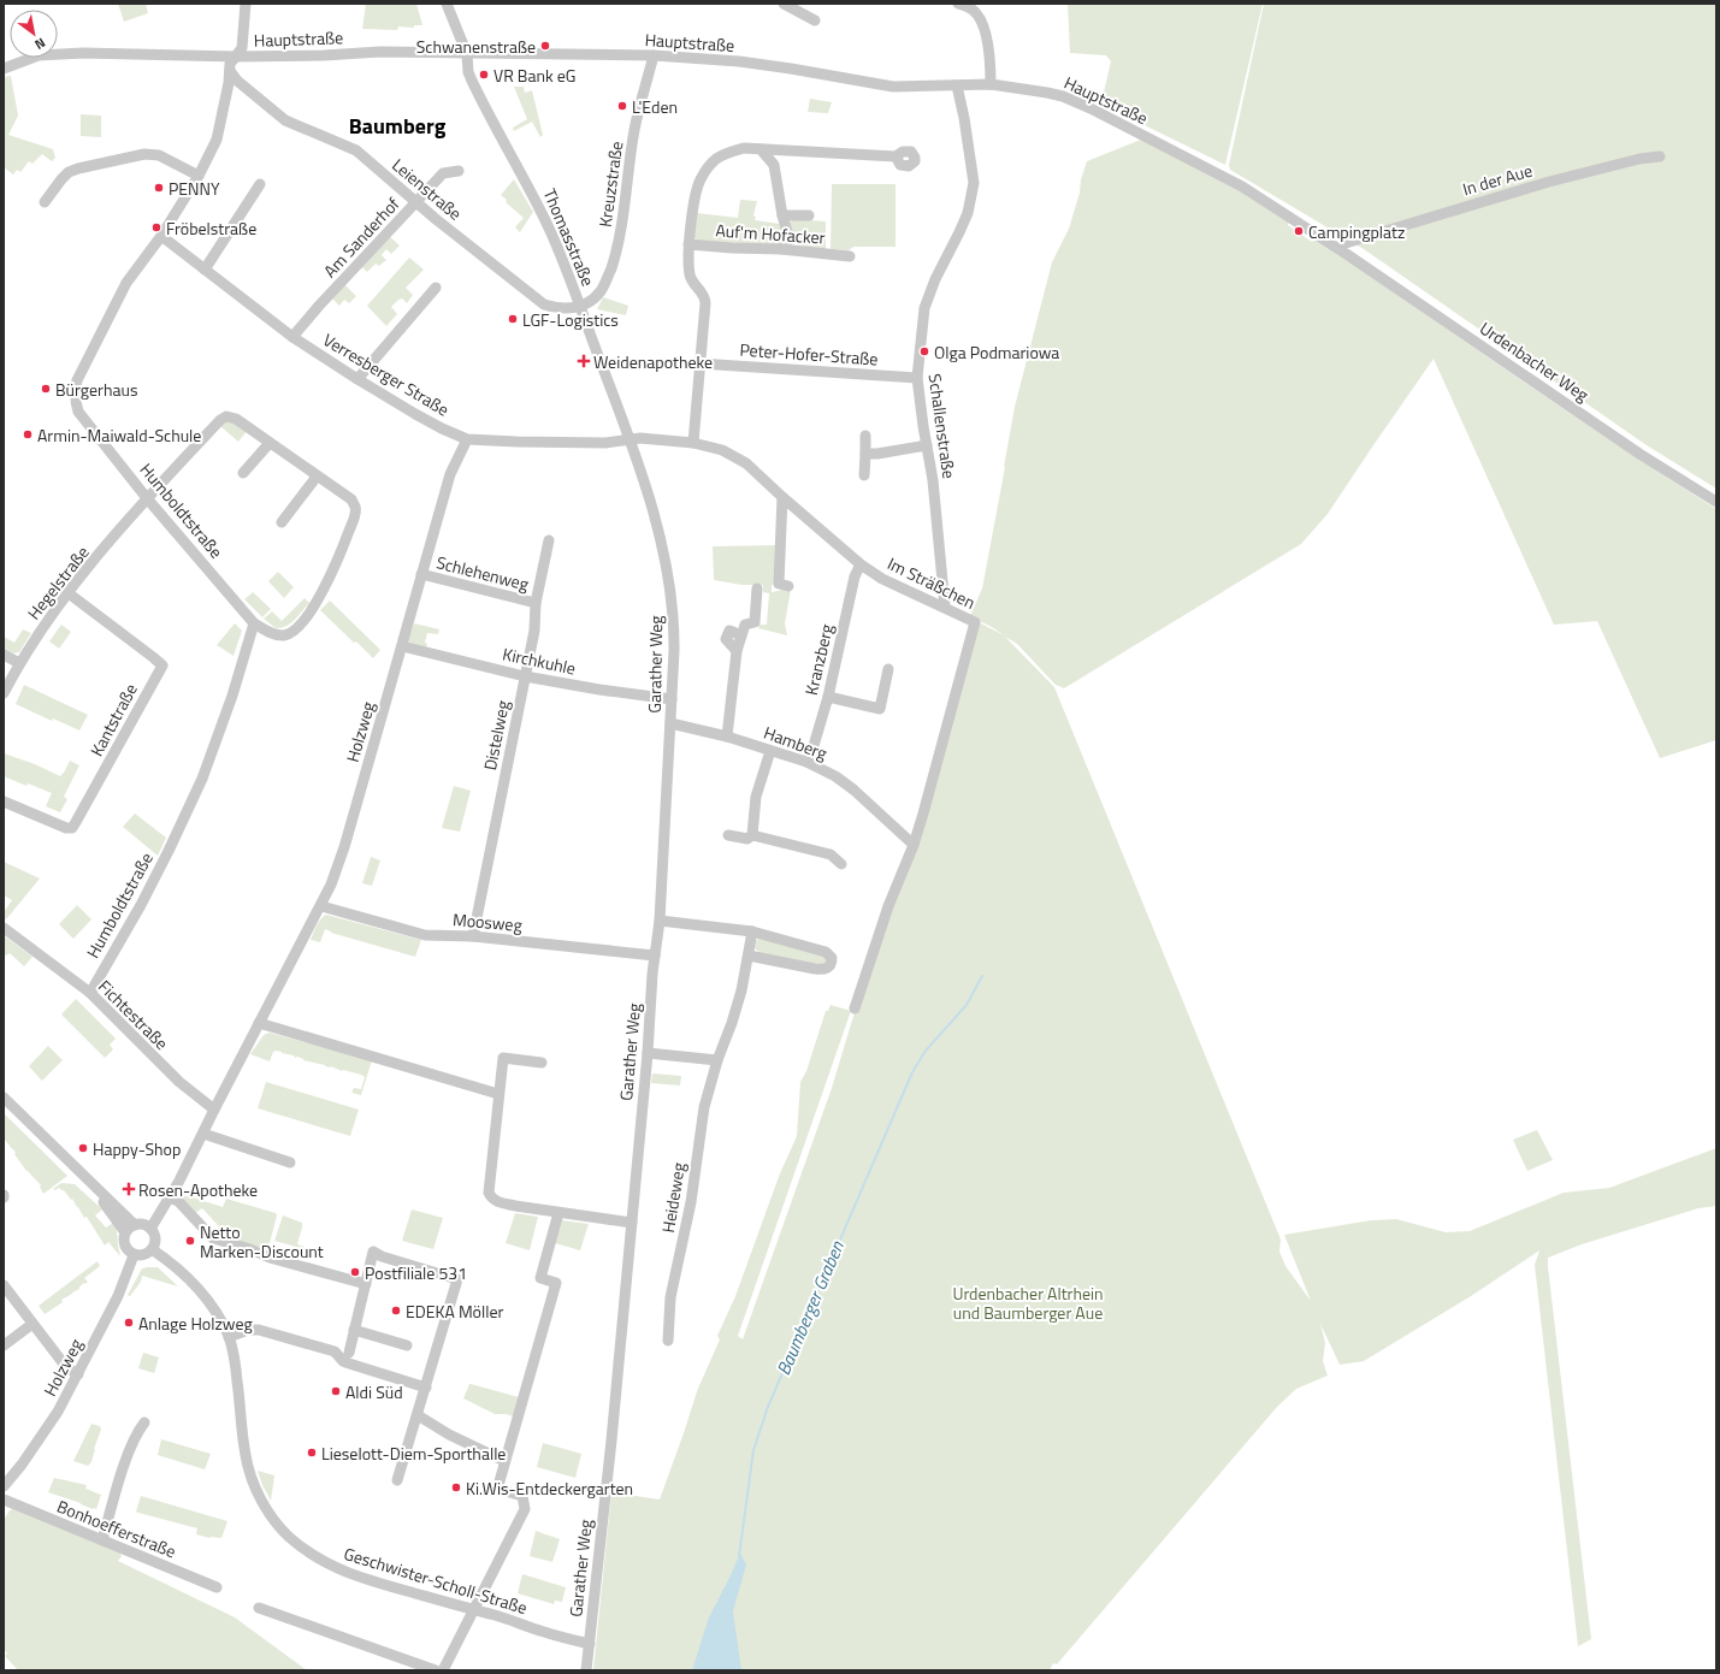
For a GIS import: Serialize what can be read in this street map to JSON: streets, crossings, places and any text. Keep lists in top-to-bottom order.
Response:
{
  "streets": {
    "street": [
      "Hauptstraße",
      "In der Aue",
      "Kreuzstraße",
      "Leienstraße",
      "Auf'm Hofacker",
      "Am Sanderhof",
      "Thomasstraße",
      "Peter-Hofer-Straße",
      "Urdenbacher Weg",
      "Verresberger Straße",
      "Schallenstraße",
      "Humboldtstraße",
      "Schlehenweg",
      "Hegelstraße",
      "Im Sträßchen",
      "Kranzberg",
      "Kirchkuhle",
      "Garather Weg",
      "Kantstraße",
      "Holzweg",
      "Distelweg",
      "Hamberg",
      "Moosweg",
      "Fichtestraße",
      "Heideweg",
      "Bonhoefferstraße",
      "Geschwister-Scholl-Straße"
    ]
  },
  "crossings": [
    ["Hauptstraße", "Kreuzstraße"],
    ["Hauptstraße", "Thomasstraße"],
    ["Hauptstraße", "Urdenbacher Weg"],
    ["Hauptstraße", "Schallenstraße"],
    ["Hauptstraße", "Humboldtstraße"],
    ["Kreuzstraße", "Leienstraße"],
    ["Kreuzstraße", "Thomasstraße"],
    ["Leienstraße", "Am Sanderhof"],
    ["Leienstraße", "Thomasstraße"],
    ["Leienstraße", "Humboldtstraße"],
    ["Am Sanderhof", "Verresberger Straße"],
    ["Thomasstraße", "Verresberger Straße"],
    ["Thomasstraße", "Im Sträßchen"],
    ["Thomasstraße", "Garather Weg"],
    ["Peter-Hofer-Straße", "Schallenstraße"],
    ["Verresberger Straße", "Humboldtstraße"],
    ["Verresberger Straße", "Im Sträßchen"],
    ["Verresberger Straße", "Garather Weg"],
    ["Verresberger Straße", "Holzweg"],
    ["Schallenstraße", "Im Sträßchen"],
    ["Humboldtstraße", "Hegelstraße"],
    ["Humboldtstraße", "Fichtestraße"],
    ["Schlehenweg", "Holzweg"],
    ["Schlehenweg", "Distelweg"],
    ["Hegelstraße", "Kantstraße"],
    ["Im Sträßchen", "Kranzberg"],
    ["Im Sträßchen", "Garather Weg"],
    ["Im Sträßchen", "Hamberg"],
    ["Kranzberg", "Hamberg"],
    ["Kirchkuhle", "Garather Weg"],
    ["Kirchkuhle", "Holzweg"],
    ["Kirchkuhle", "Distelweg"],
    ["Garather Weg", "Hamberg"],
    ["Garather Weg", "Moosweg"],
    ["Garather Weg", "Geschwister-Scholl-Straße"],
    ["Holzweg", "Moosweg"],
    ["Holzweg", "Fichtestraße"],
    ["Holzweg", "Geschwister-Scholl-Straße"],
    ["Distelweg", "Moosweg"]
  ],
  "districts": ["Baumberg"],
  "water": ["Baumberger Graben"],
  "parks": ["Urdenbacher Altrhein und Baumberger Aue"],
  "places": {
    "other": [
      "Schwanenstraße",
      "VR Bank eG",
      "L'Eden",
      "PENNY",
      "Fröbelstraße",
      "Campingplatz",
      "LGF-Logistics",
      "Olga Podmariowa",
      "Bürgerhaus",
      "Armin-Maiwald-Schule",
      "Happy-Shop",
      "Netto Marken-Discount",
      "Postfiliale 531",
      "EDEKA Möller",
      "Anlage Holzweg",
      "Aldi Süd",
      "Lieselott-Diem-Sporthalle",
      "Ki.Wis-Entdeckergarten"
    ],
    "health": ["Weidenapotheke", "Rosen-Apotheke"]
  },
  "north": "bottom right"
}
